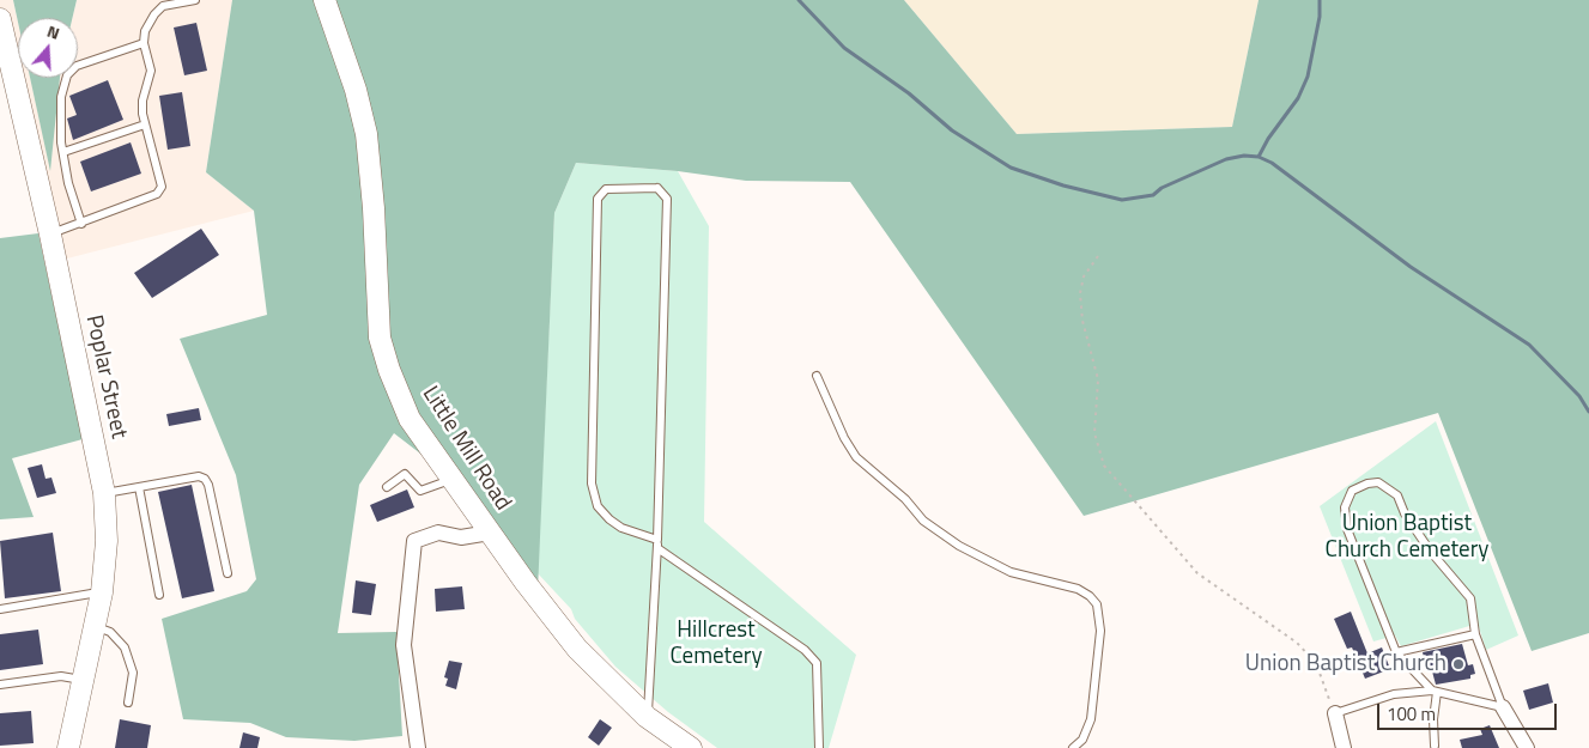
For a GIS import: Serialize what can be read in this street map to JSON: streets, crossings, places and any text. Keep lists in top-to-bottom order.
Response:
{
  "streets": {
    "street": ["Poplar Street", "Little Mill Road"]
  },
  "parks": ["Union Baptist Church Cemetery", "Hillcrest Cemetery"],
  "places": ["Union Baptist Church"],
  "scale_bar": "100 m",
  "north": "top"
}
